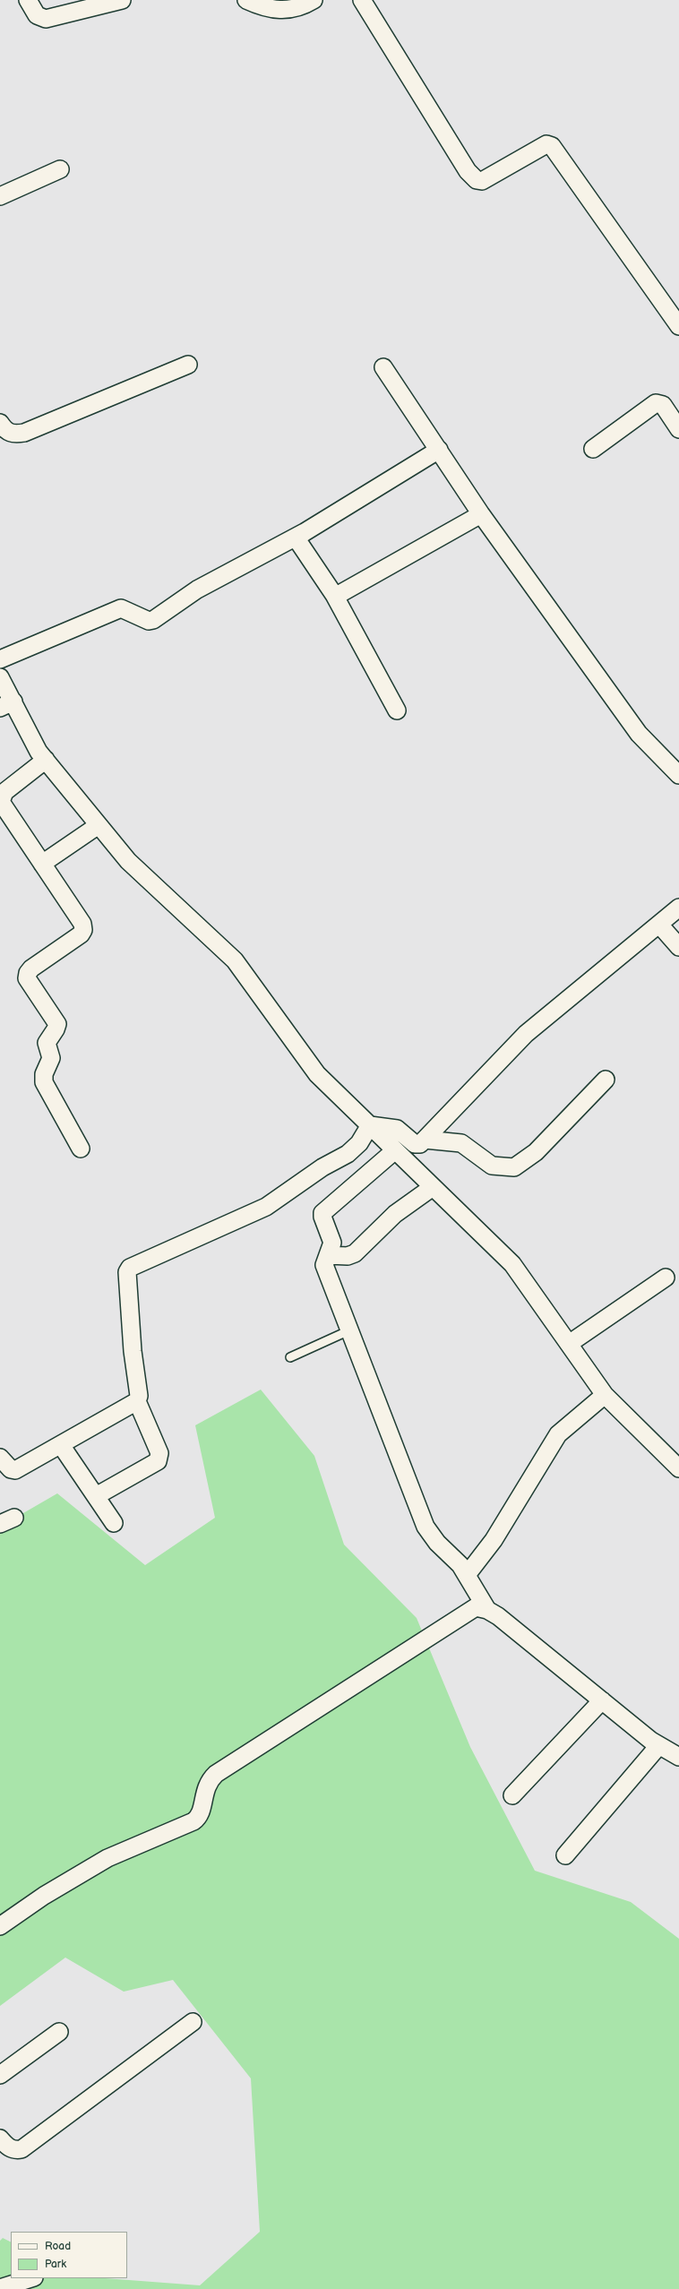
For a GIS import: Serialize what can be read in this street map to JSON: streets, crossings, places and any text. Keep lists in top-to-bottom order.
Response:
{
  "legend": ["Road", "Park"]
}
